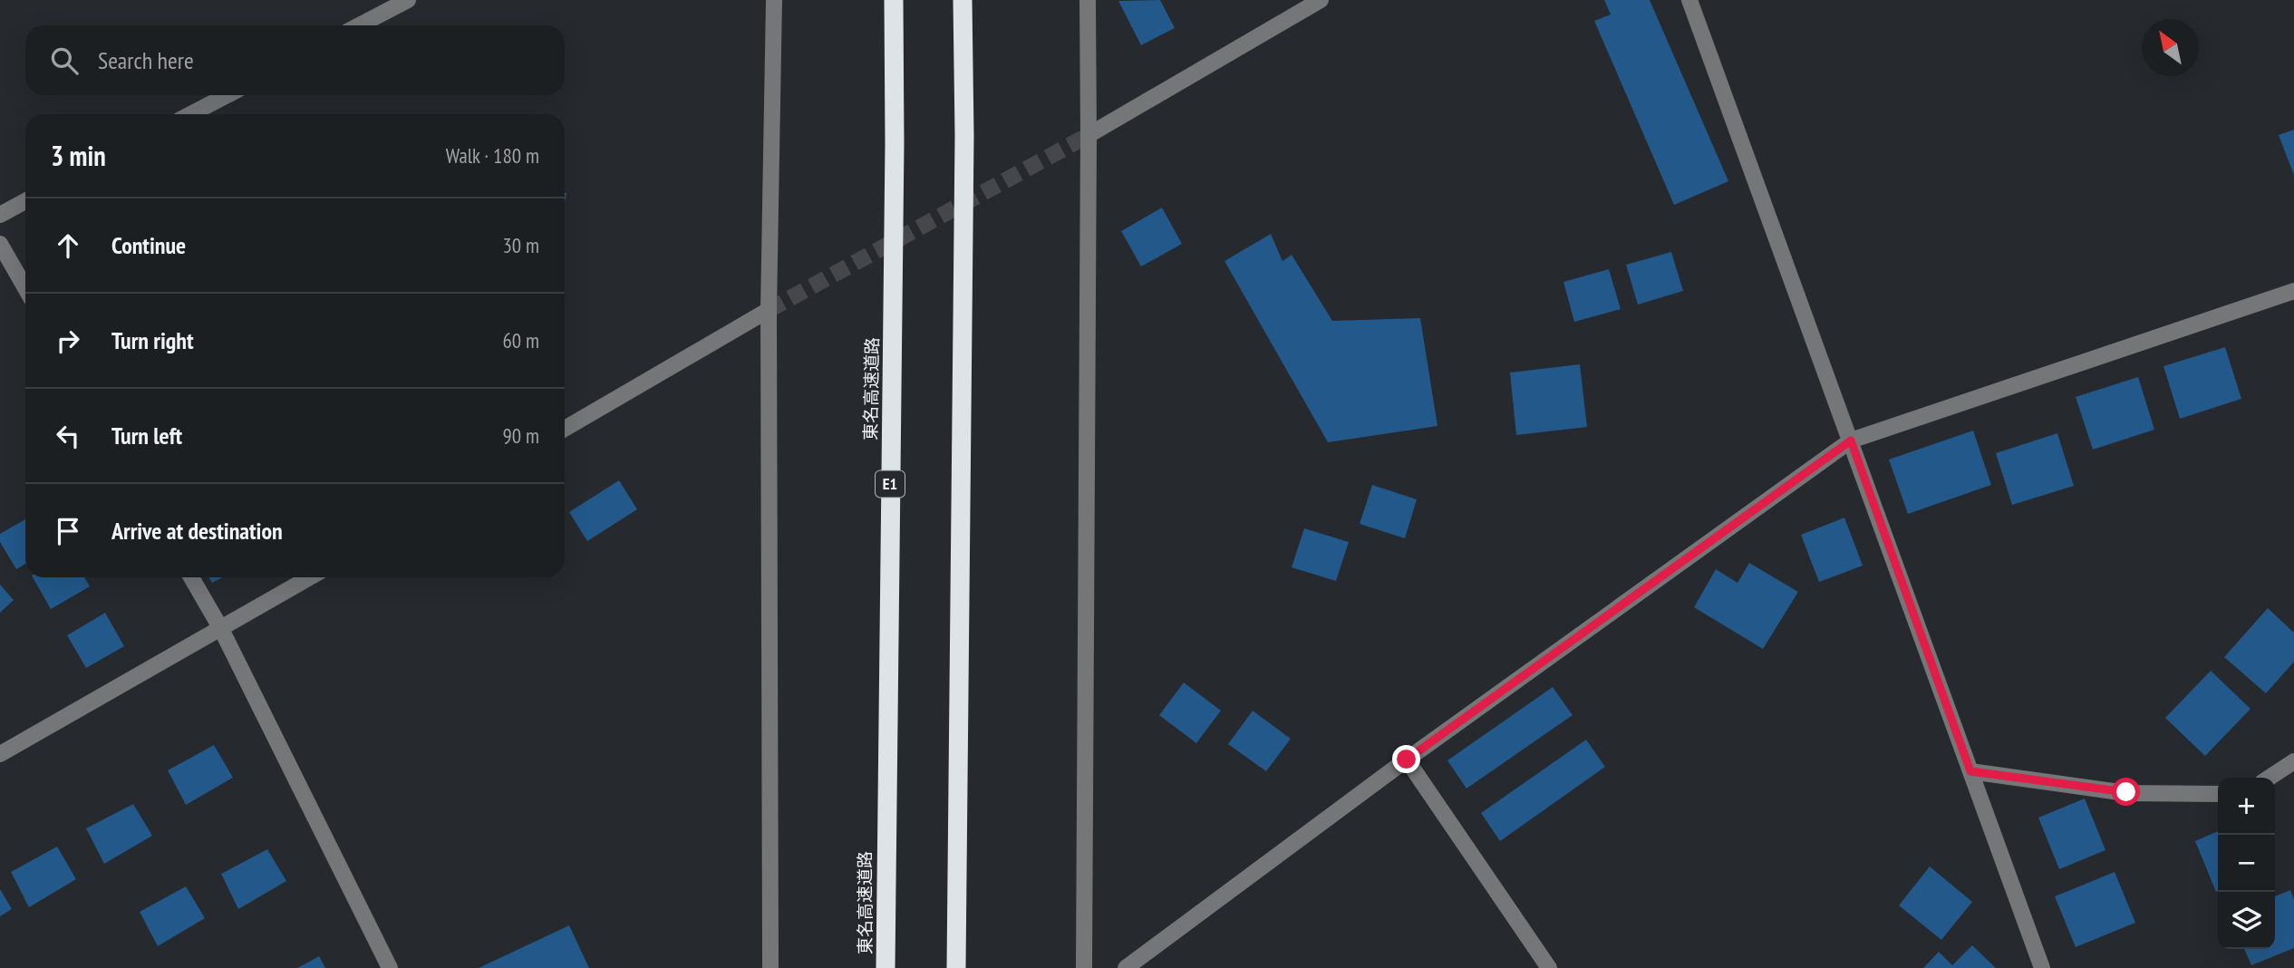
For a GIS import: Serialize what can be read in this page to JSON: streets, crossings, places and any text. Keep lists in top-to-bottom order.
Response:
{
  "streets": {
    "highway": ["東名高速道路", "E1"]
  },
  "north": "top left",
  "page": {
    "search": "Search here",
    "heading": ["3 min", "Walk · 180 m"],
    "list": [
      ["Continue", "30 m"],
      ["Turn right", "60 m"],
      ["Turn left", "90 m"],
      "Arrive at destination"
    ],
    "map_buttons": ["+", "−"]
  }
}
